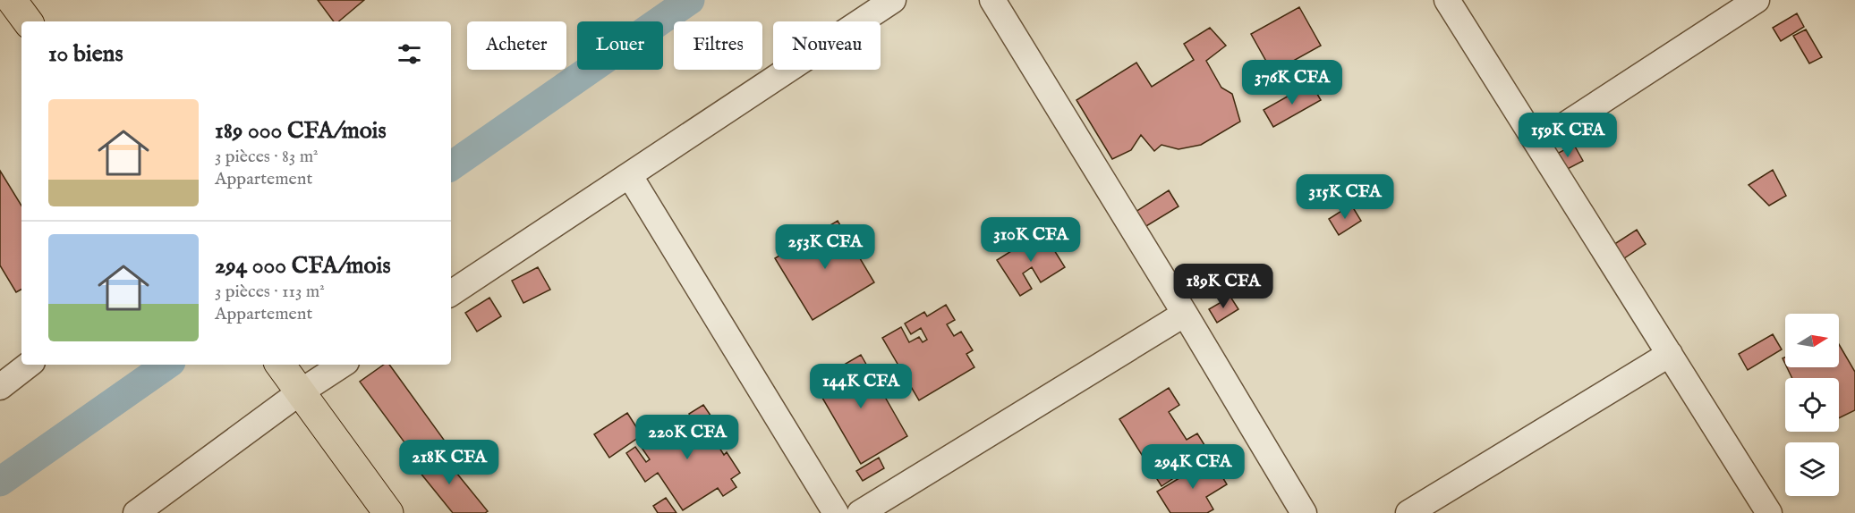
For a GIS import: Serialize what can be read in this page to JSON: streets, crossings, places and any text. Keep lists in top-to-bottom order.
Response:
{
  "north": "right",
  "page": {
    "chip": [
      "Acheter",
      "Louer",
      "Filtres",
      "Nouveau"
    ],
    "heading": "10 biens",
    "price": [
      "376K CFA",
      "159K CFA",
      "315K CFA",
      "310K CFA",
      "253K CFA",
      "189K CFA",
      "144K CFA",
      "220K CFA",
      "218K CFA",
      "294K CFA"
    ],
    "list": [
      {
        "name": "189 000 CFA/mois",
        "note": "3 pièces · 83 m² · Appartement"
      },
      {
        "name": "294 000 CFA/mois",
        "note": "3 pièces · 113 m² · Appartement"
      }
    ]
  }
}
